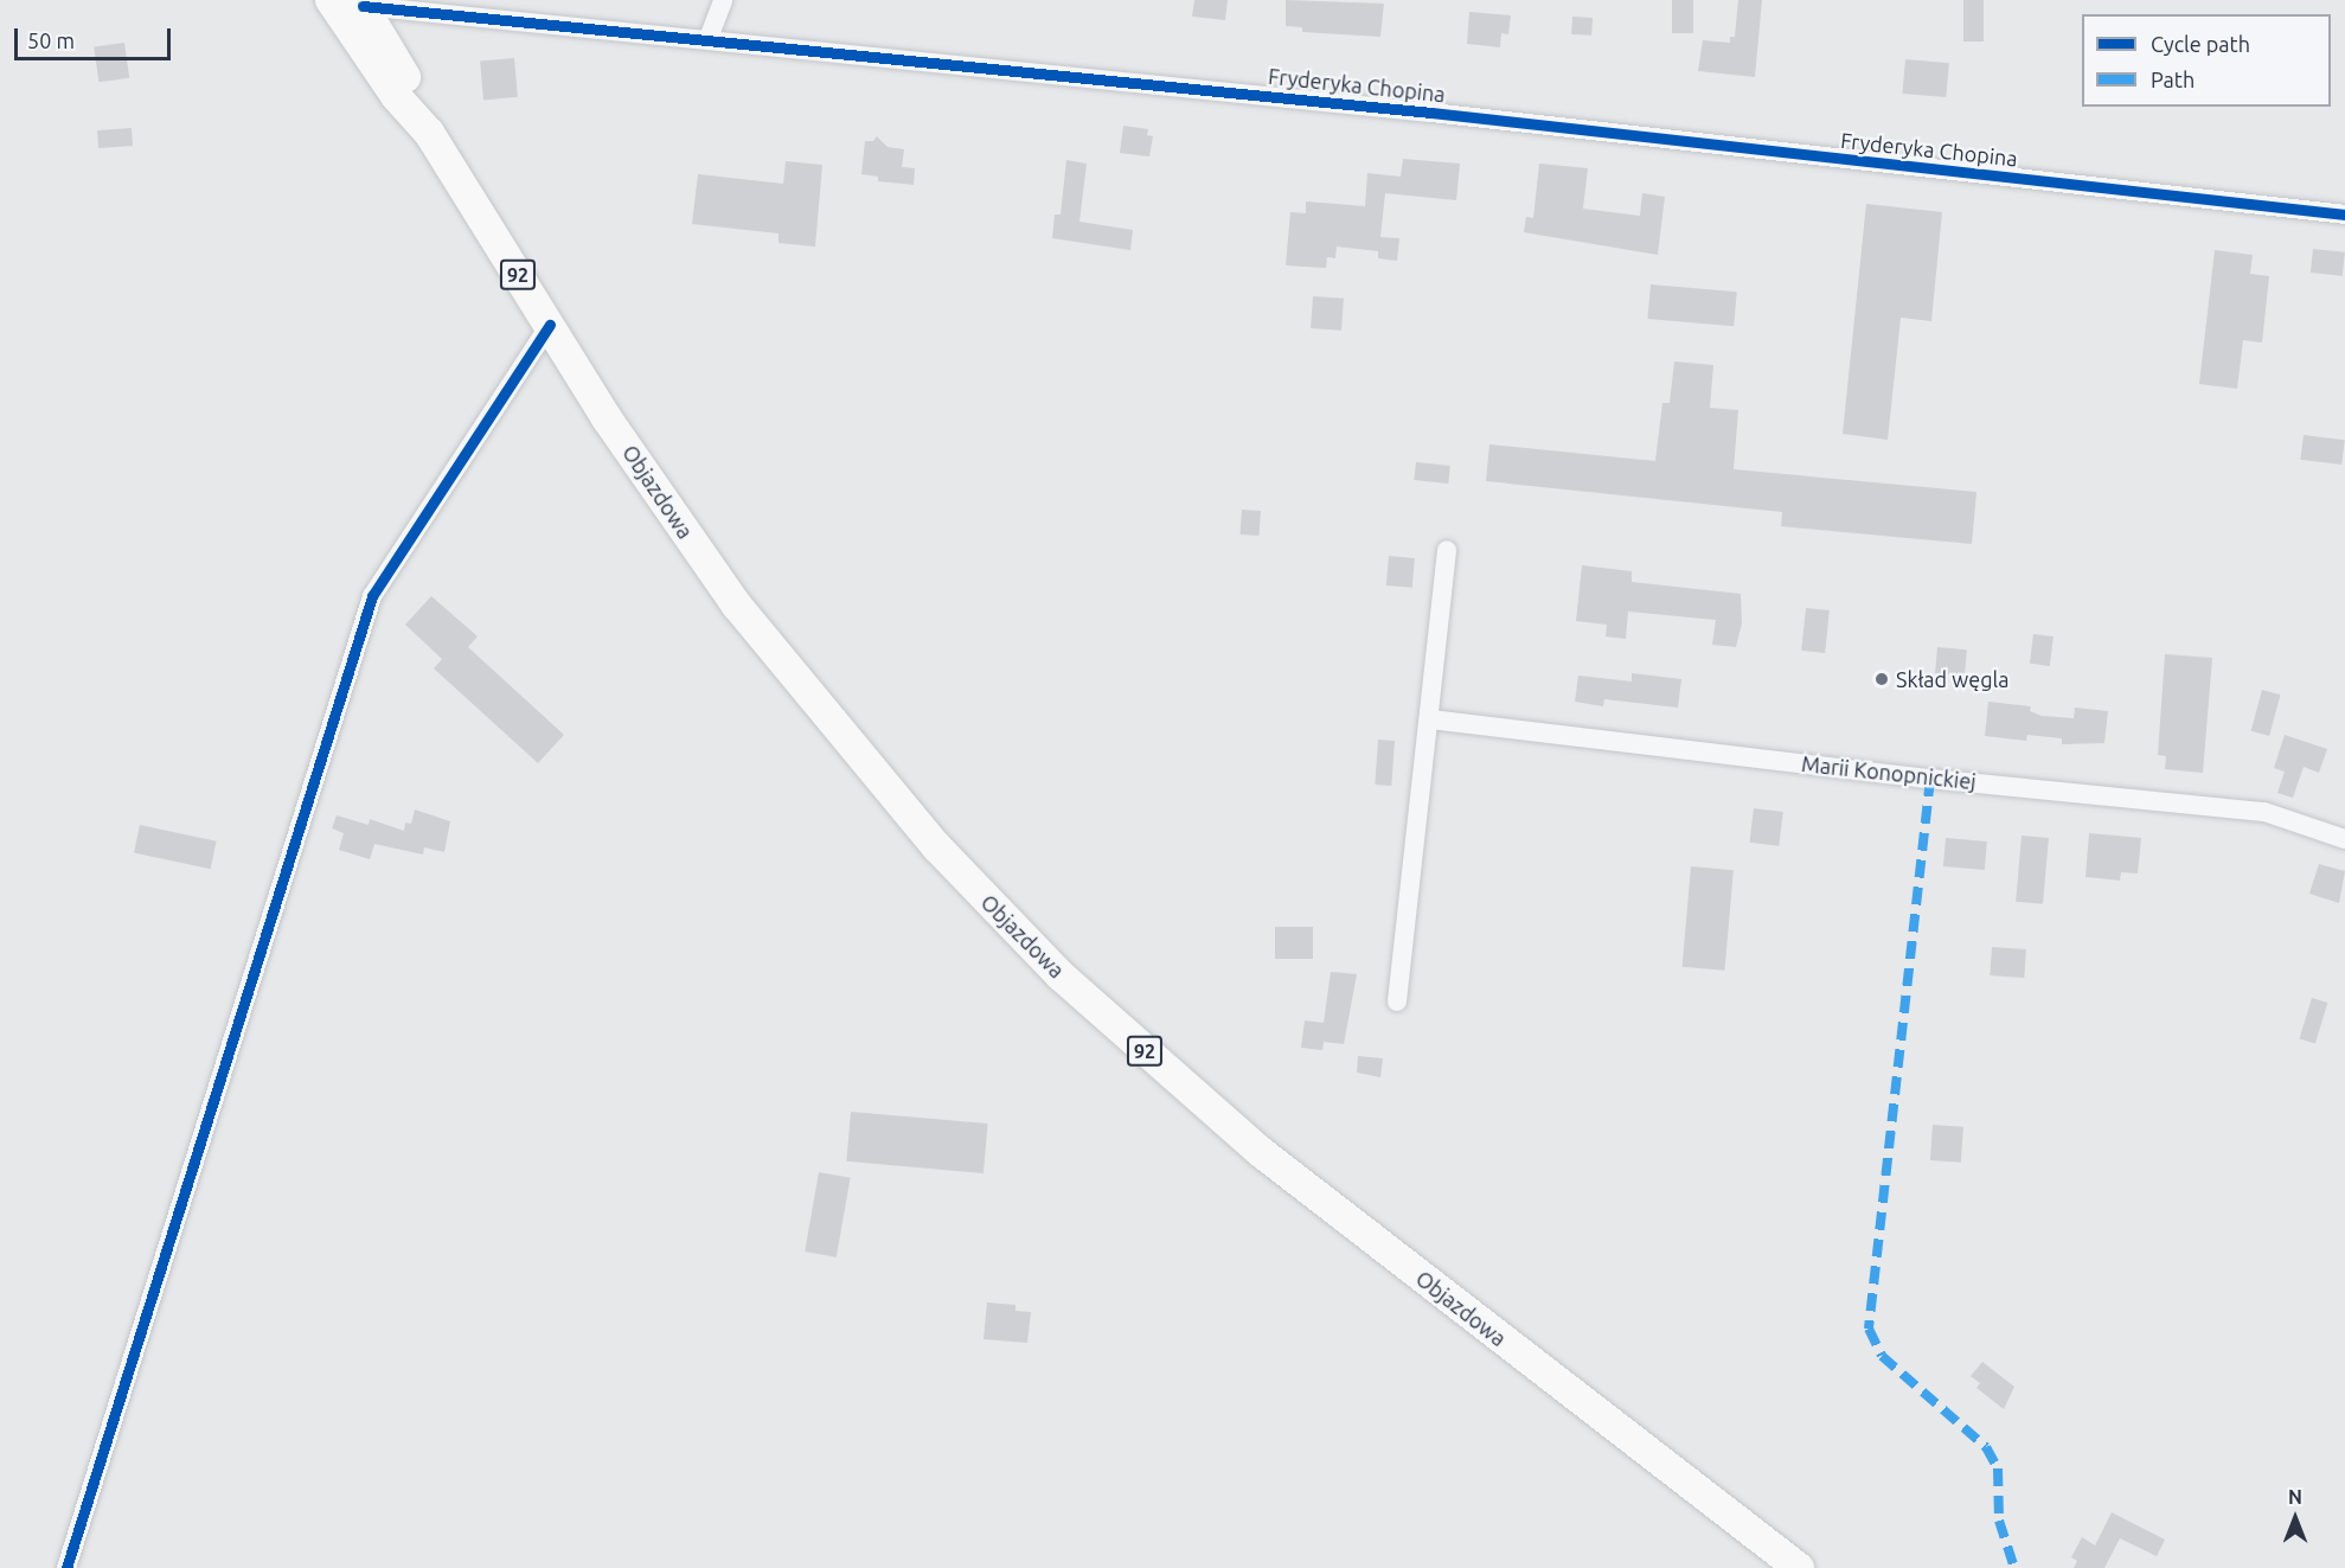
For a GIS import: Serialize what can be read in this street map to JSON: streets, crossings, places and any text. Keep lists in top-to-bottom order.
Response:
{
  "streets": {
    "main road": ["92", "Objazdowa"],
    "street": ["Fryderyka Chopina", "Marii Konopnickiej"]
  },
  "crossings": [
    ["Fryderyka Chopina", "Objazdowa"]
  ],
  "places": ["Skład węgla"],
  "legend": ["Cycle path", "Path"],
  "scale_bar": "50 m",
  "north": "top"
}
